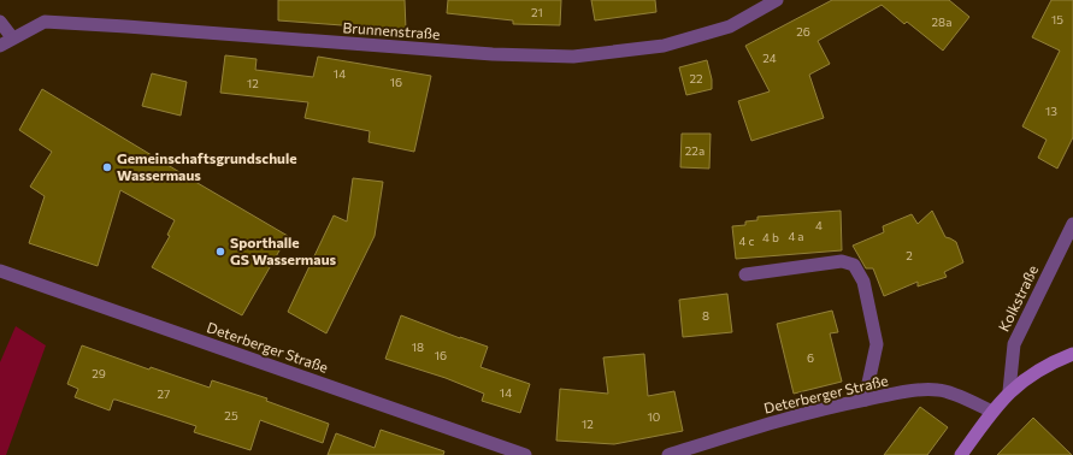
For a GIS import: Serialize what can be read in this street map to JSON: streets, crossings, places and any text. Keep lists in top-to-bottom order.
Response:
{
  "streets": {
    "street": ["Brunnenstraße", "Kolkstraße", "Deterberger Straße"]
  },
  "places": ["Gemeinschaftsgrundschule Wassermaus", "Sporthalle GS Wassermaus"],
  "house_numbers": [
    "21",
    "15",
    "28a",
    "26",
    "24",
    "14",
    "22",
    "16",
    "12",
    "13",
    "22a",
    "4",
    "4 a",
    "4 b",
    "4 c",
    "2",
    "8",
    "18",
    "16",
    "6",
    "29",
    "14",
    "27",
    "25",
    "10",
    "12"
  ]
}
